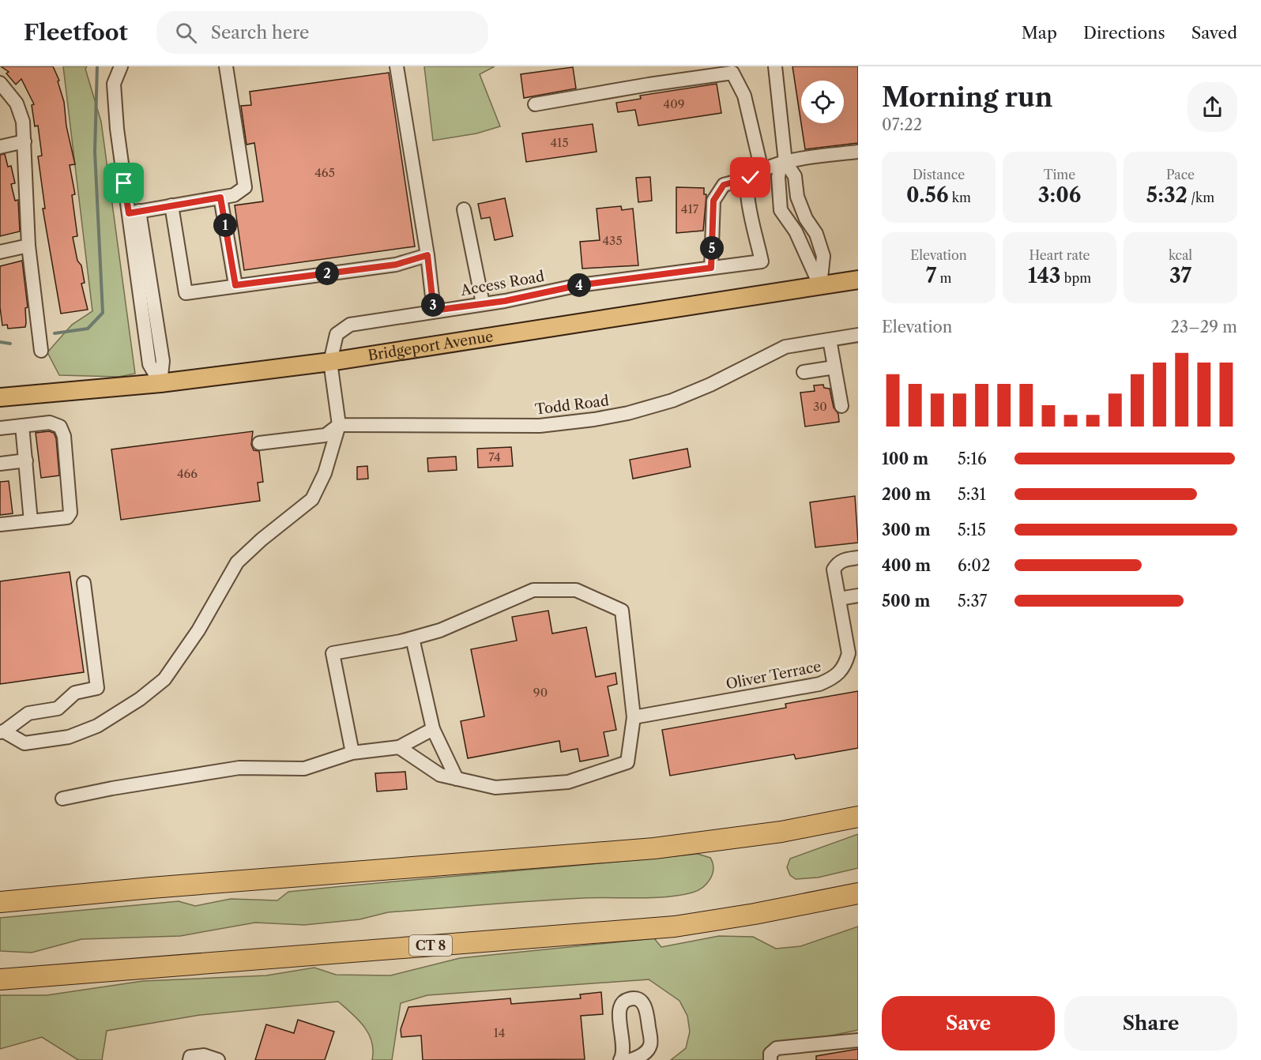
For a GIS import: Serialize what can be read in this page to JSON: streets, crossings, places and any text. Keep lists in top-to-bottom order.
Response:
{
  "streets": {
    "highway": ["CT 8"],
    "main road": ["Bridgeport Avenue"],
    "street": ["Access Road", "Todd Road", "Oliver Terrace"]
  },
  "crossings": [
    ["Access Road", "Bridgeport Avenue"]
  ],
  "house_numbers": [
    "409",
    "415",
    "465",
    "417",
    "435",
    "30",
    "74",
    "466",
    "90",
    "14"
  ],
  "page": {
    "header": "Fleetfoot",
    "search": "Search here",
    "nav": ["Map", "Directions", "Saved"],
    "heading": ["Morning run", "07:22"],
    "stats": [
      ["Distance", "0.56 km"],
      ["Time", "3:06"],
      ["Pace", "5:32 /km"],
      ["Elevation", "7 m"],
      ["Heart rate", "143 bpm"],
      ["kcal", "37"]
    ],
    "pins": [
      "1",
      "5",
      "2",
      "4",
      "3"
    ],
    "chart": ["Elevation", "23–29 m"],
    "list": [
      {
        "name": "100 m",
        "note": "5:16"
      },
      {
        "name": "200 m",
        "note": "5:31"
      },
      {
        "name": "300 m",
        "note": "5:15"
      },
      {
        "name": "400 m",
        "note": "6:02"
      },
      {
        "name": "500 m",
        "note": "5:37"
      }
    ],
    "buttons": ["Save", "Share"]
  }
}
